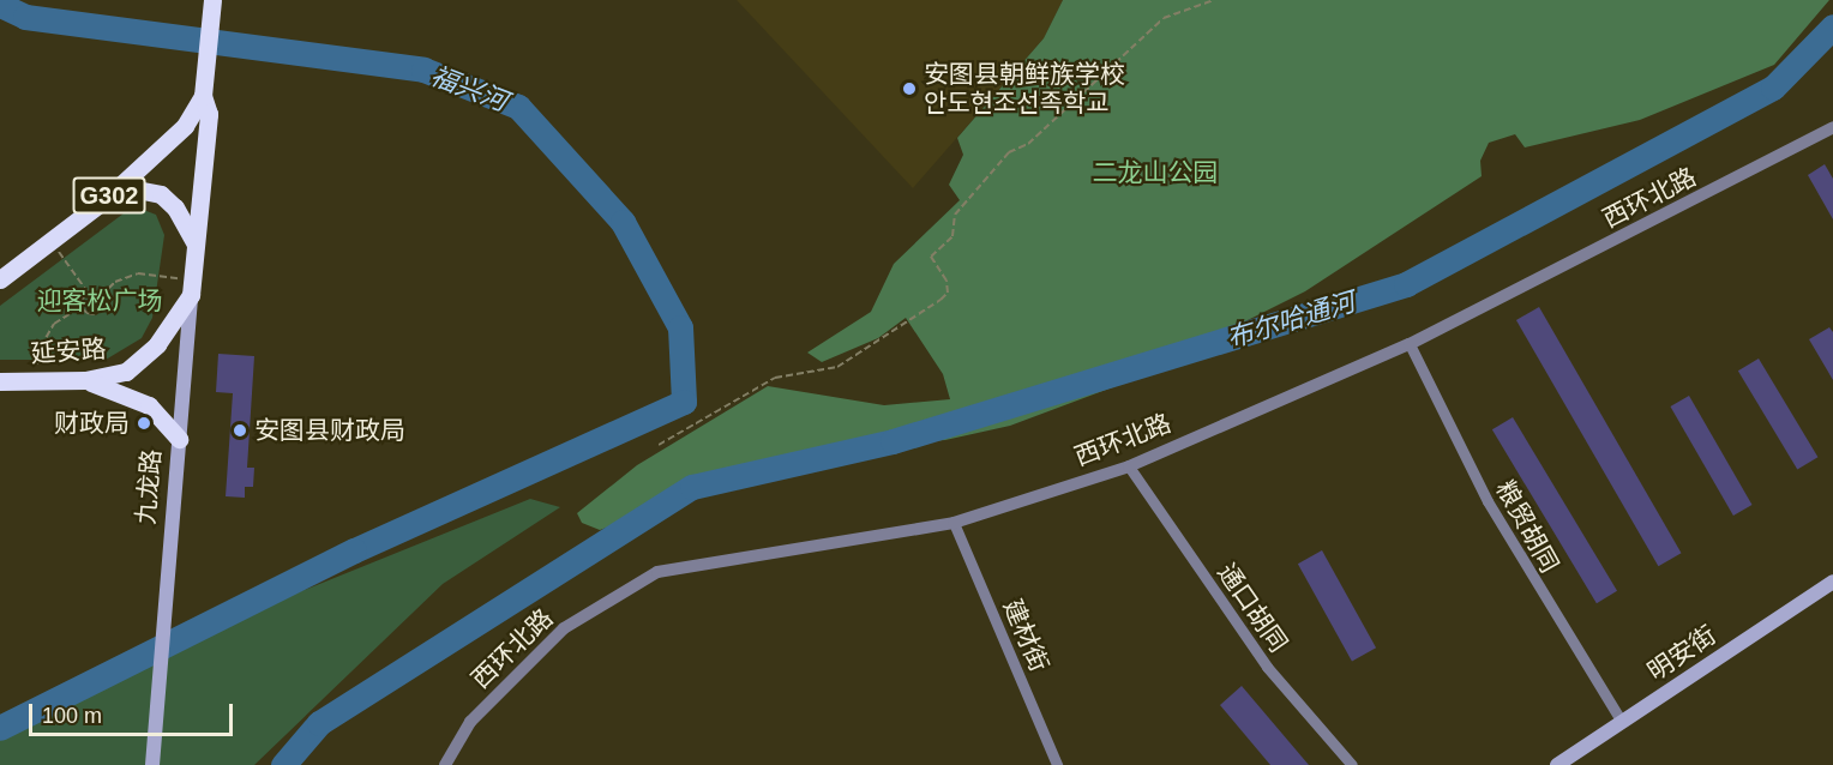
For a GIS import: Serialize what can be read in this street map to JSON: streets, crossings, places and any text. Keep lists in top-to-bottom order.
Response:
{
  "streets": {
    "highway": ["G302", "延安路", "九龙路"],
    "main road": ["明安街"],
    "street": [
      "西环北路",
      "粮贸胡同",
      "通口胡同",
      "建材街"
    ]
  },
  "crossings": [
    ["G302", "九龙路"],
    ["西环北路", "粮贸胡同"],
    ["西环北路", "通口胡同"],
    ["西环北路", "建材街"],
    ["延安路", "九龙路"],
    ["粮贸胡同", "明安街"]
  ],
  "water": ["福兴河", "布尔哈通河"],
  "parks": ["二龙山公园", "迎客松广场"],
  "places": ["安图县朝鲜族学校 안도현조선족학교", "财政局", "安图县财政局"],
  "scale_bar": "100 m"
}
